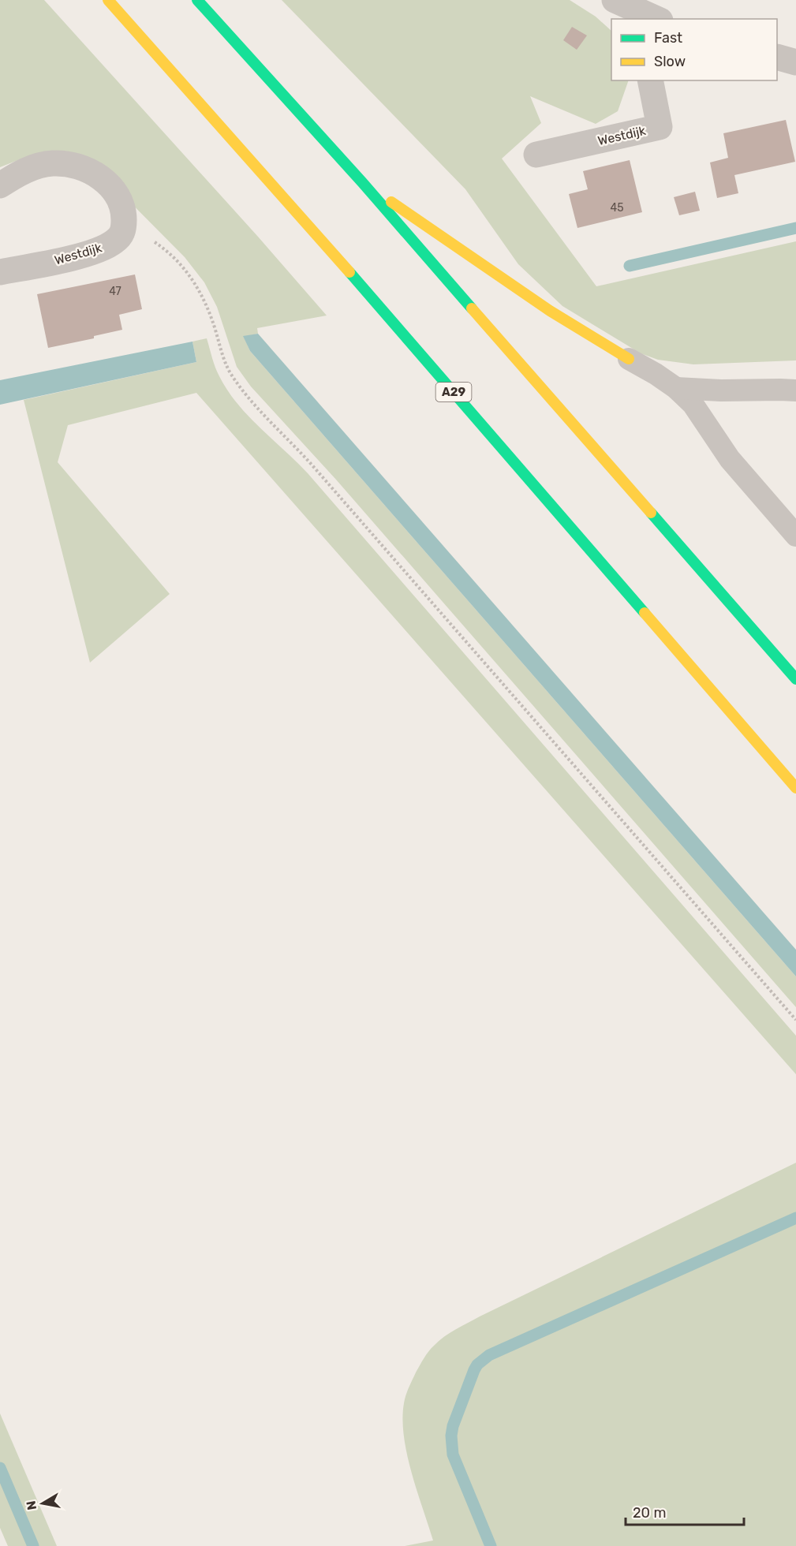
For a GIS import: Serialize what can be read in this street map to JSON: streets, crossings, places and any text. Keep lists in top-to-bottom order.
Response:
{
  "streets": {
    "highway": ["A29"],
    "street": ["Westdijk"]
  },
  "house_numbers": ["45", "47"],
  "legend": ["Fast", "Slow"],
  "scale_bar": "20 m",
  "north": "left"
}
